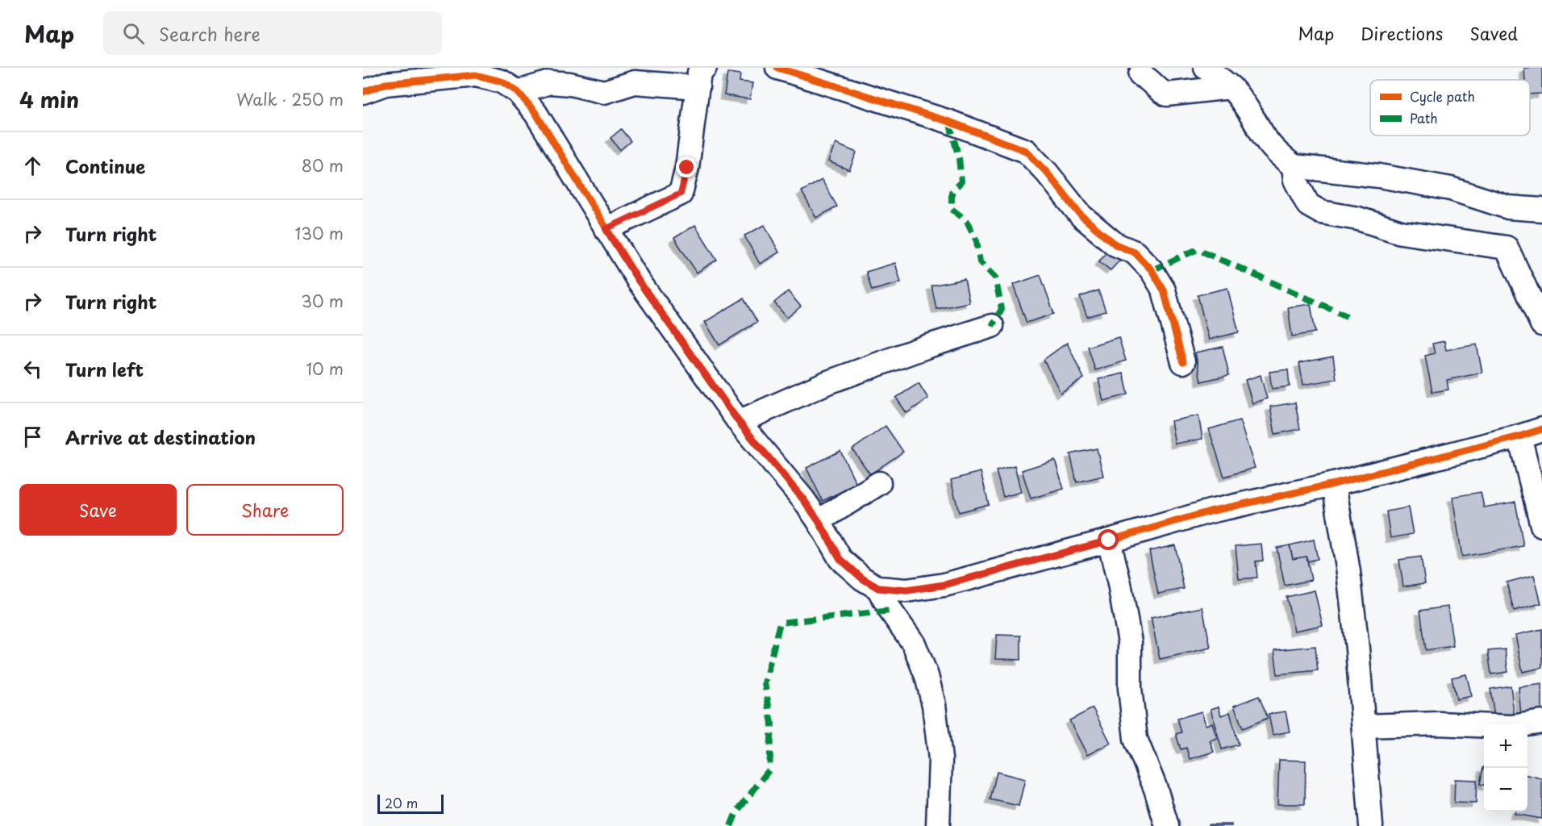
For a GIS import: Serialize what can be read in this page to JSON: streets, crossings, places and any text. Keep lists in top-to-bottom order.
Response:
{
  "legend": ["Cycle path", "Path"],
  "scale_bar": "20 m",
  "page": {
    "header": "Map",
    "search": "Search here",
    "nav": ["Map", "Directions", "Saved"],
    "heading": ["4 min", "Walk · 250 m"],
    "list": [
      ["Continue", "80 m"],
      ["Turn right", "130 m"],
      ["Turn right", "30 m"],
      ["Turn left", "10 m"],
      "Arrive at destination"
    ],
    "buttons": ["Save", "Share"],
    "map_buttons": ["+", "−"],
    "scale": "20 m"
  }
}
